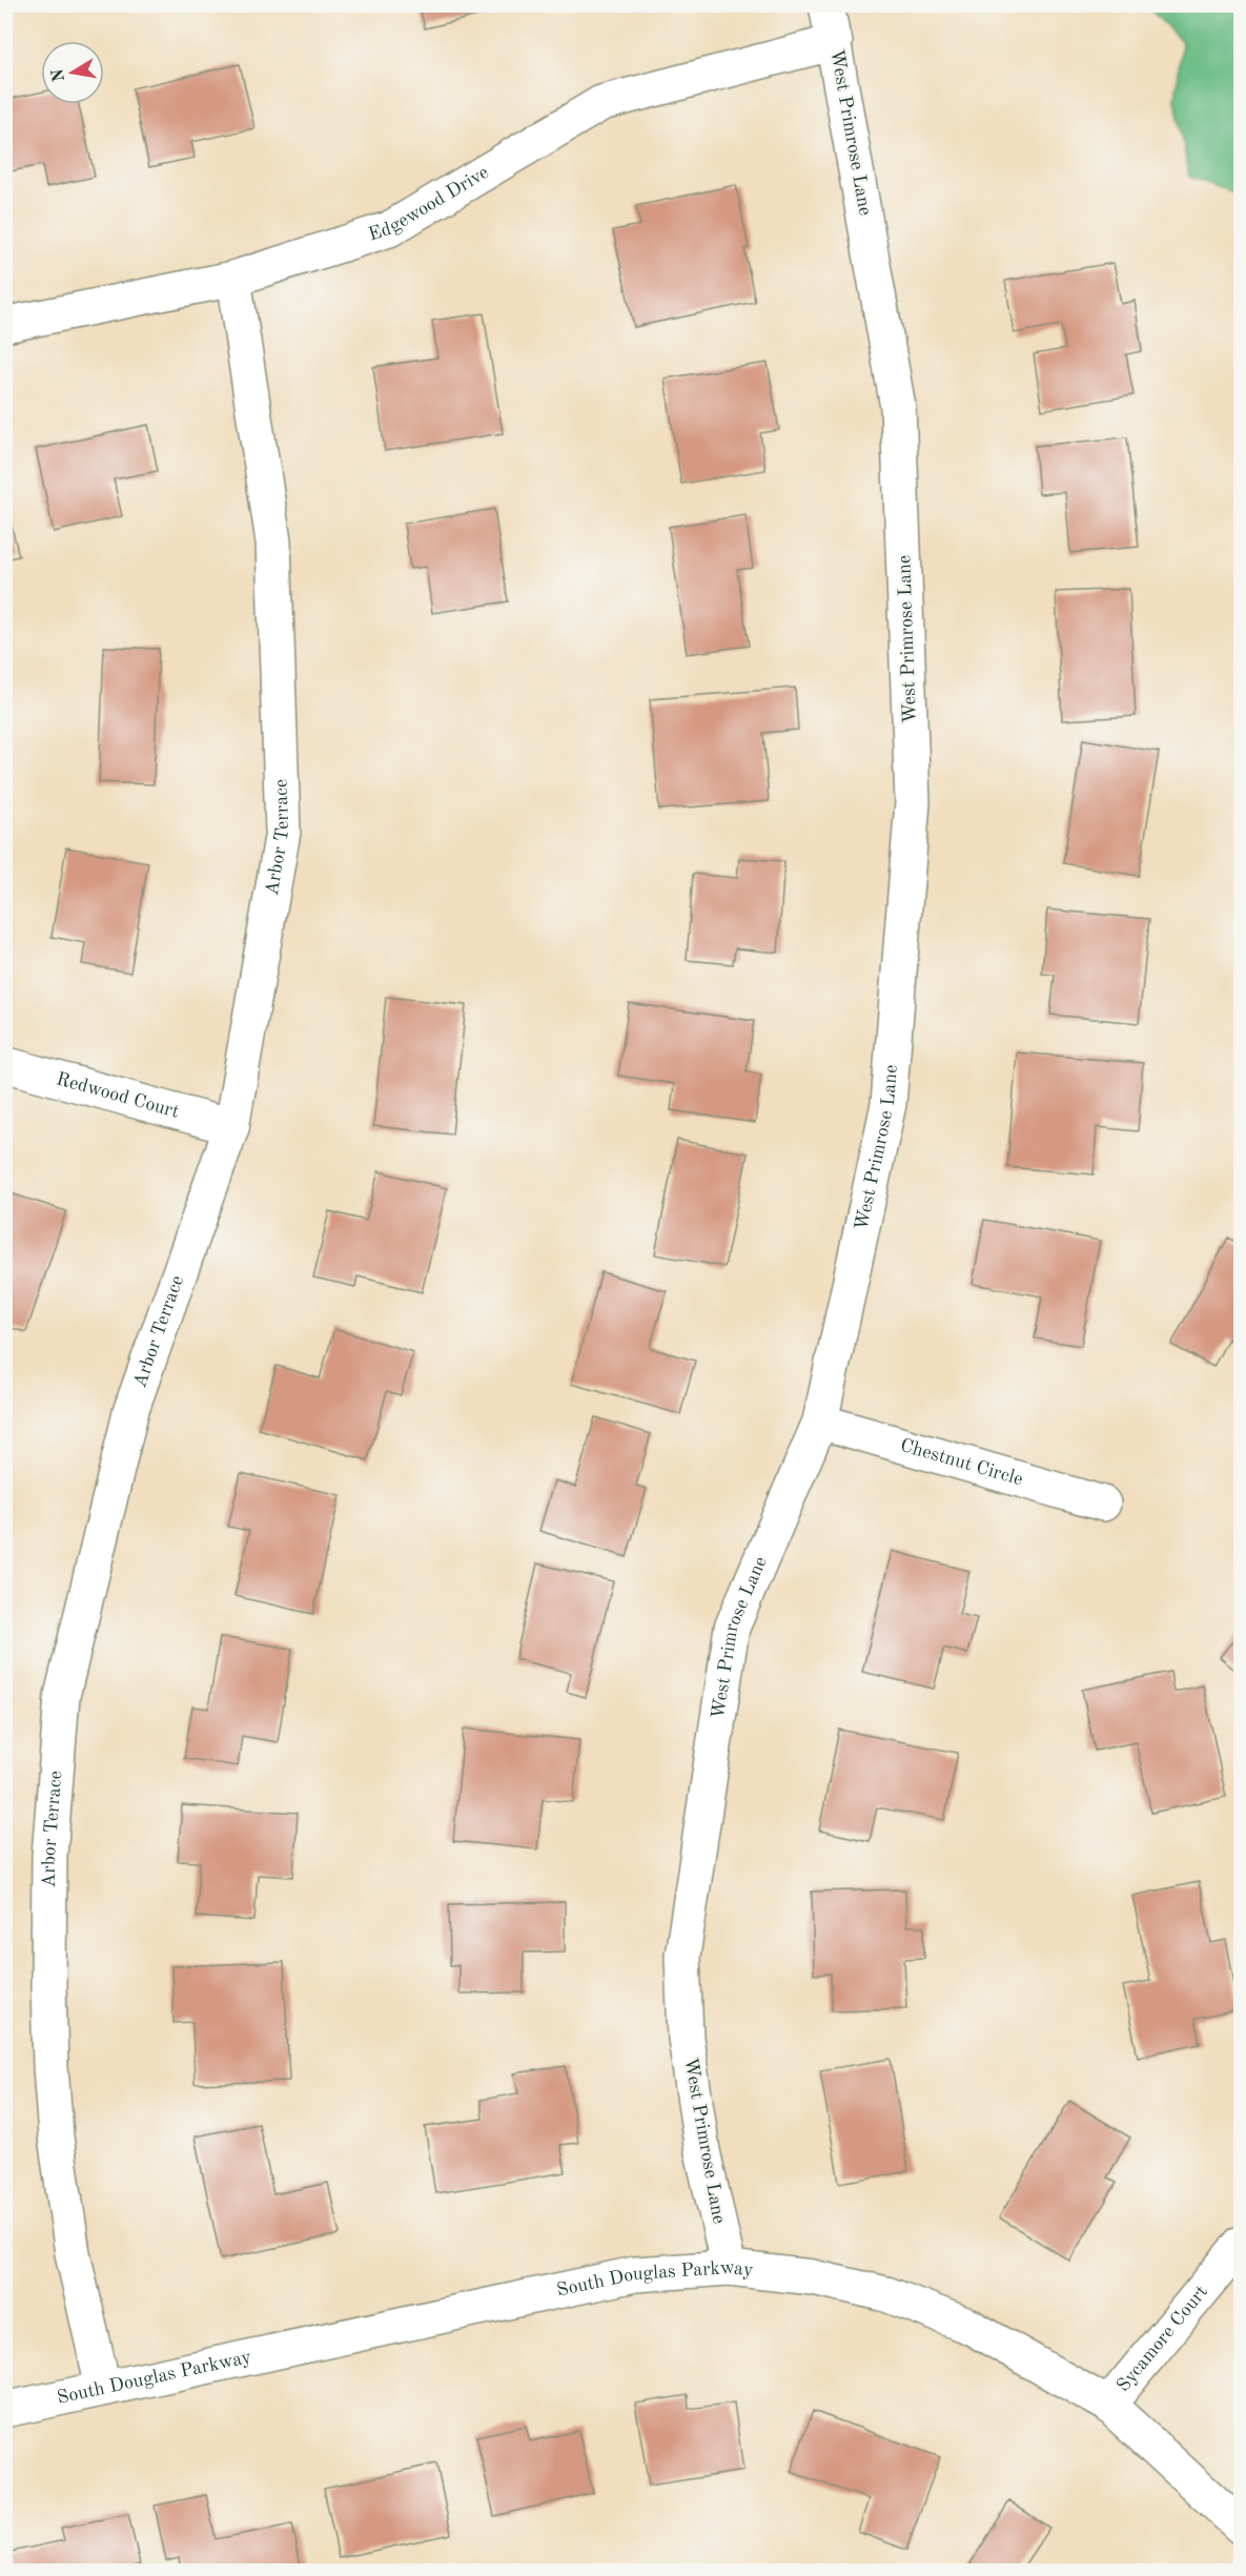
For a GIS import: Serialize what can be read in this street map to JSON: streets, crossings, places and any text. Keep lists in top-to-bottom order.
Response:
{
  "streets": {
    "street": [
      "West Primrose Lane",
      "Edgewood Drive",
      "Arbor Terrace",
      "Redwood Court",
      "Chestnut Circle",
      "South Douglas Parkway",
      "Sycamore Court"
    ]
  },
  "crossings": [
    ["West Primrose Lane", "Edgewood Drive"],
    ["West Primrose Lane", "Chestnut Circle"],
    ["West Primrose Lane", "South Douglas Parkway"],
    ["Edgewood Drive", "Arbor Terrace"],
    ["Arbor Terrace", "Redwood Court"],
    ["Arbor Terrace", "South Douglas Parkway"],
    ["South Douglas Parkway", "Sycamore Court"]
  ],
  "north": "left"
}
